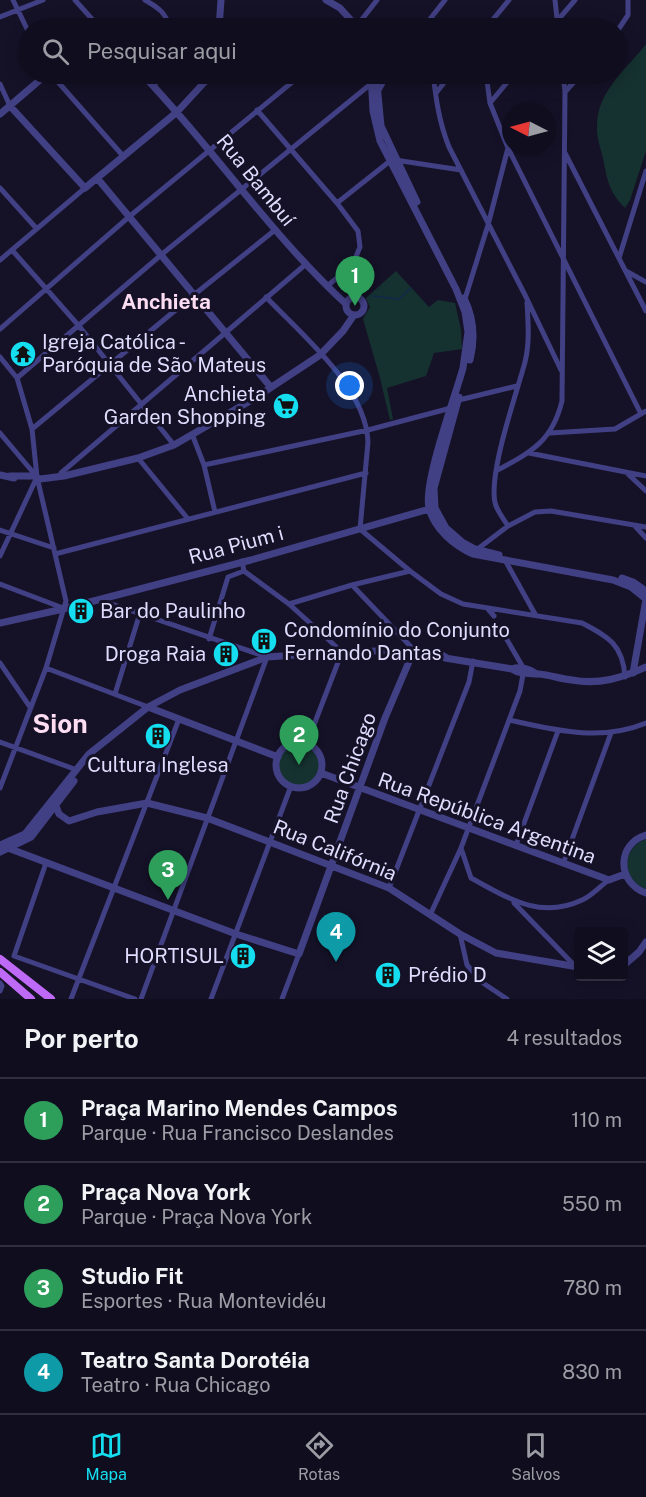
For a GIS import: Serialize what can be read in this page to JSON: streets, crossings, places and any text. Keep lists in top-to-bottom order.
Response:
{
  "streets": {
    "street": [
      "Rua Bambuí",
      "Rua Pium i",
      "Rua Chicago",
      "Rua República Argentina",
      "Rua Califórnia"
    ]
  },
  "crossings": [
    ["Rua Chicago", "Rua República Argentina"],
    ["Rua Chicago", "Rua Califórnia"]
  ],
  "districts": ["Anchieta", "Sion"],
  "places": {
    "temple": ["Igreja Católica - Paróquia de São Mateus"],
    "supermarket": ["Anchieta Garden Shopping"],
    "building": [
      "Bar do Paulinho",
      "Condomínio do Conjunto Fernando Dantas",
      "Droga Raia",
      "Cultura Inglesa",
      "HORTISUL",
      "Prédio D"
    ]
  },
  "north": "left",
  "page": {
    "search": "Pesquisar aqui",
    "pins": [
      "1",
      "2",
      "3",
      "4"
    ],
    "heading": ["Por perto", "4 resultados"],
    "list": [
      {
        "mark": "1",
        "name": "Praça Marino Mendes Campos",
        "note": "Parque · Rua Francisco Deslandes",
        "value": "110 m"
      },
      {
        "mark": "2",
        "name": "Praça Nova York",
        "note": "Parque · Praça Nova York",
        "value": "550 m"
      },
      {
        "mark": "3",
        "name": "Studio Fit",
        "note": "Esportes · Rua Montevidéu",
        "value": "780 m"
      },
      {
        "mark": "4",
        "name": "Teatro Santa Dorotéia",
        "note": "Teatro · Rua Chicago",
        "value": "830 m"
      }
    ],
    "nav": ["Mapa", "Rotas", "Salvos"]
  }
}
